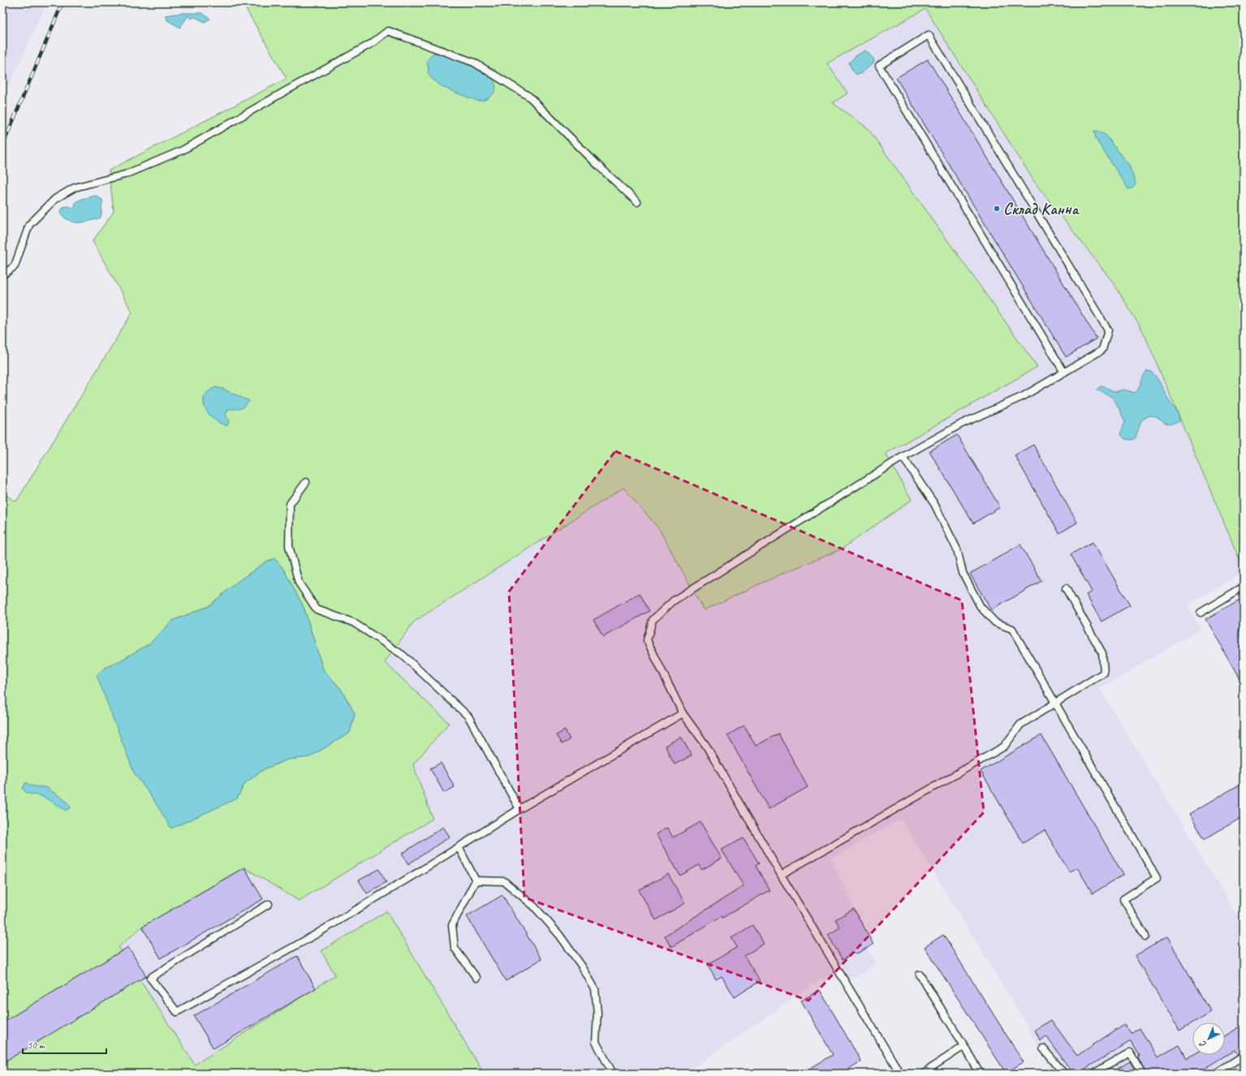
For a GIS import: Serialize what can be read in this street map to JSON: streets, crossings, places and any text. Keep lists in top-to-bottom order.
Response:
{
  "places": ["Склад Канна"],
  "scale_bar": "50 m",
  "north": "bottom left"
}
